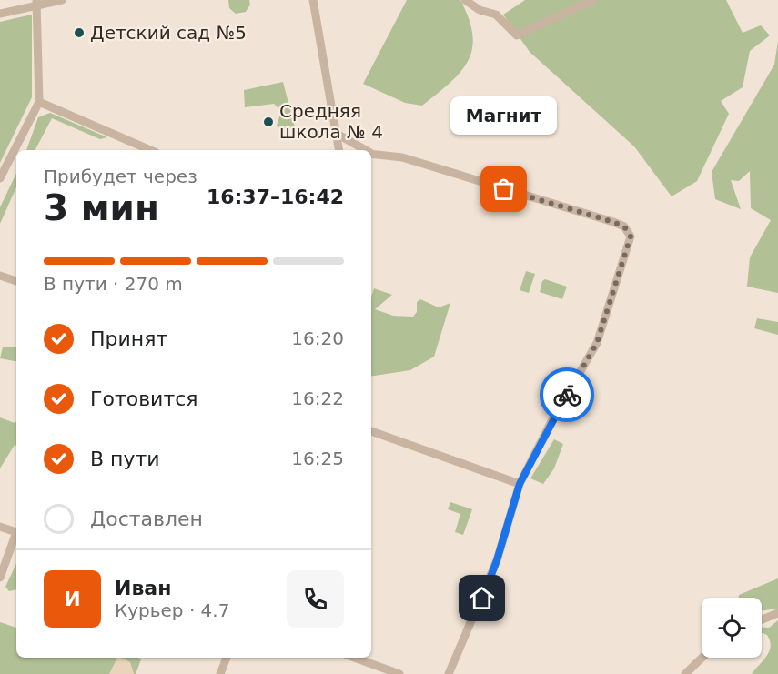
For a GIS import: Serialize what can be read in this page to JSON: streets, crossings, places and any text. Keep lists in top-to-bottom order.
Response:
{
  "places": ["Детский сад №5", "Средняя школа № 4", "Магнит"],
  "page": {
    "bubble": "Магнит",
    "heading": ["3 мин", "Прибудет через", "16:37–16:42"],
    "panel": ["Иван", "Курьер · 4.7"],
    "bar": "В пути · 270 m",
    "list": [
      ["Принят", "16:20"],
      ["Готовится", "16:22"],
      ["В пути", "16:25"],
      "Доставлен"
    ],
    "round": "И"
  }
}
